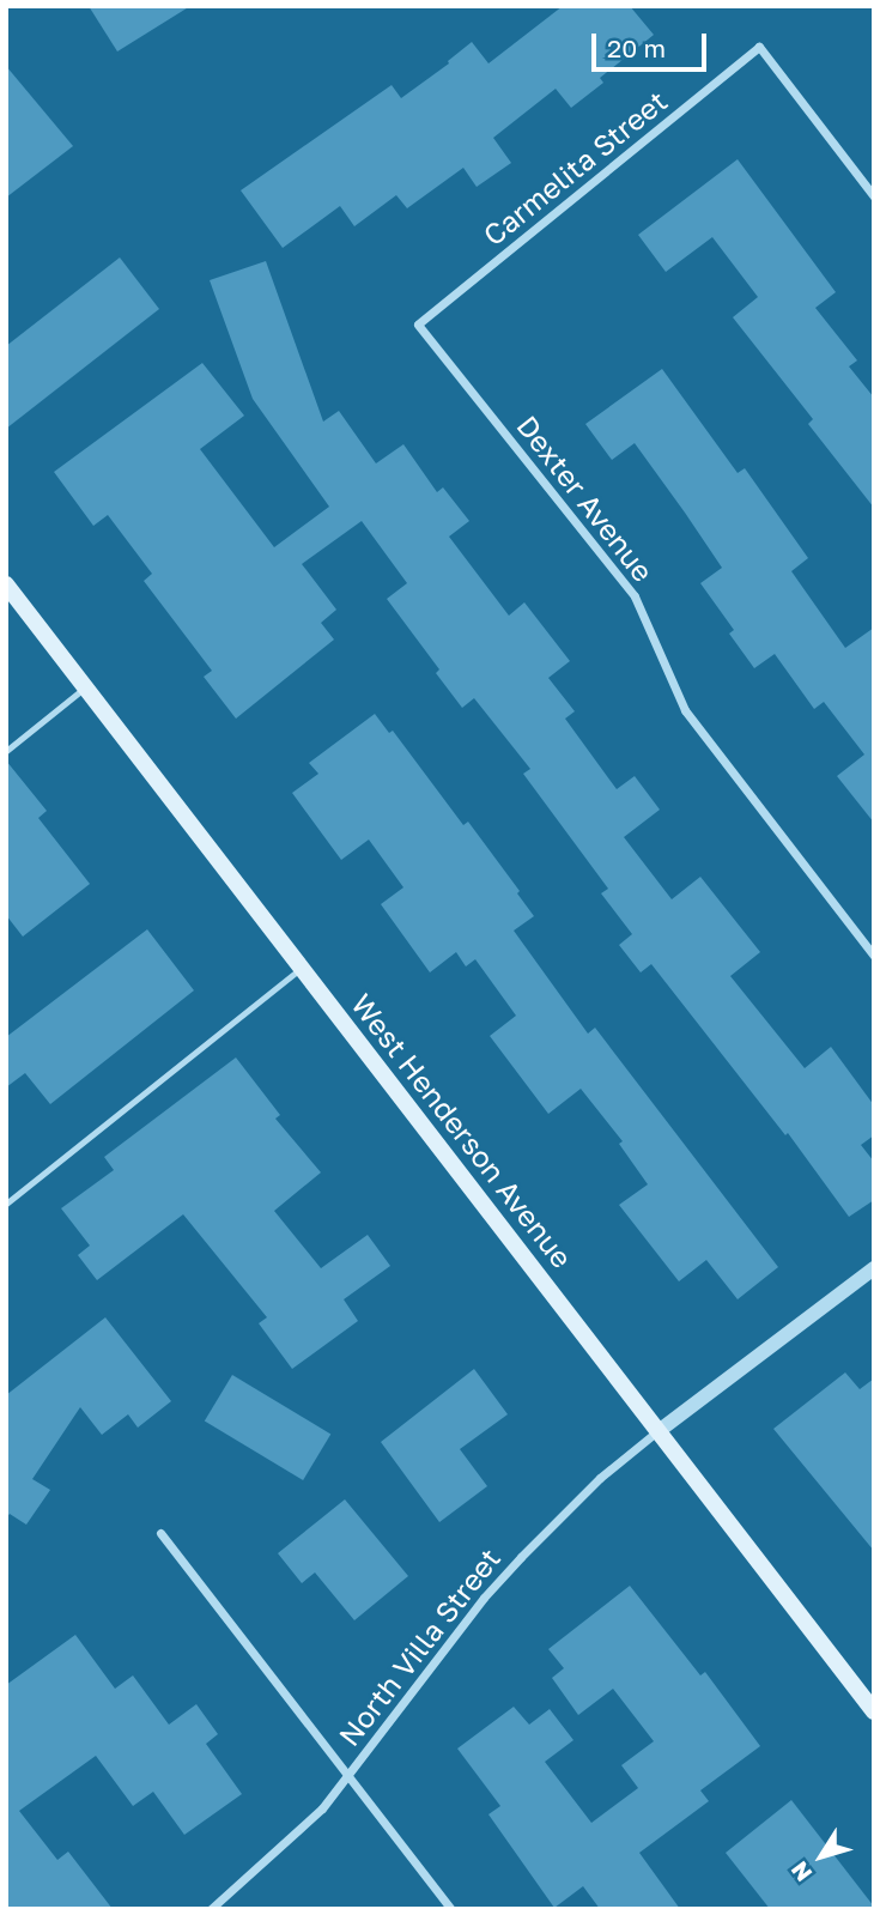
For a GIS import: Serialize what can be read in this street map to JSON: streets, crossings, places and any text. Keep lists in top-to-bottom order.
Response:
{
  "streets": {
    "main road": ["West Henderson Avenue"],
    "street": ["Carmelita Street", "Dexter Avenue", "North Villa Street"]
  },
  "crossings": [
    ["Carmelita Street", "Dexter Avenue"],
    ["West Henderson Avenue", "North Villa Street"]
  ],
  "scale_bar": "20 m",
  "north": "bottom left"
}
